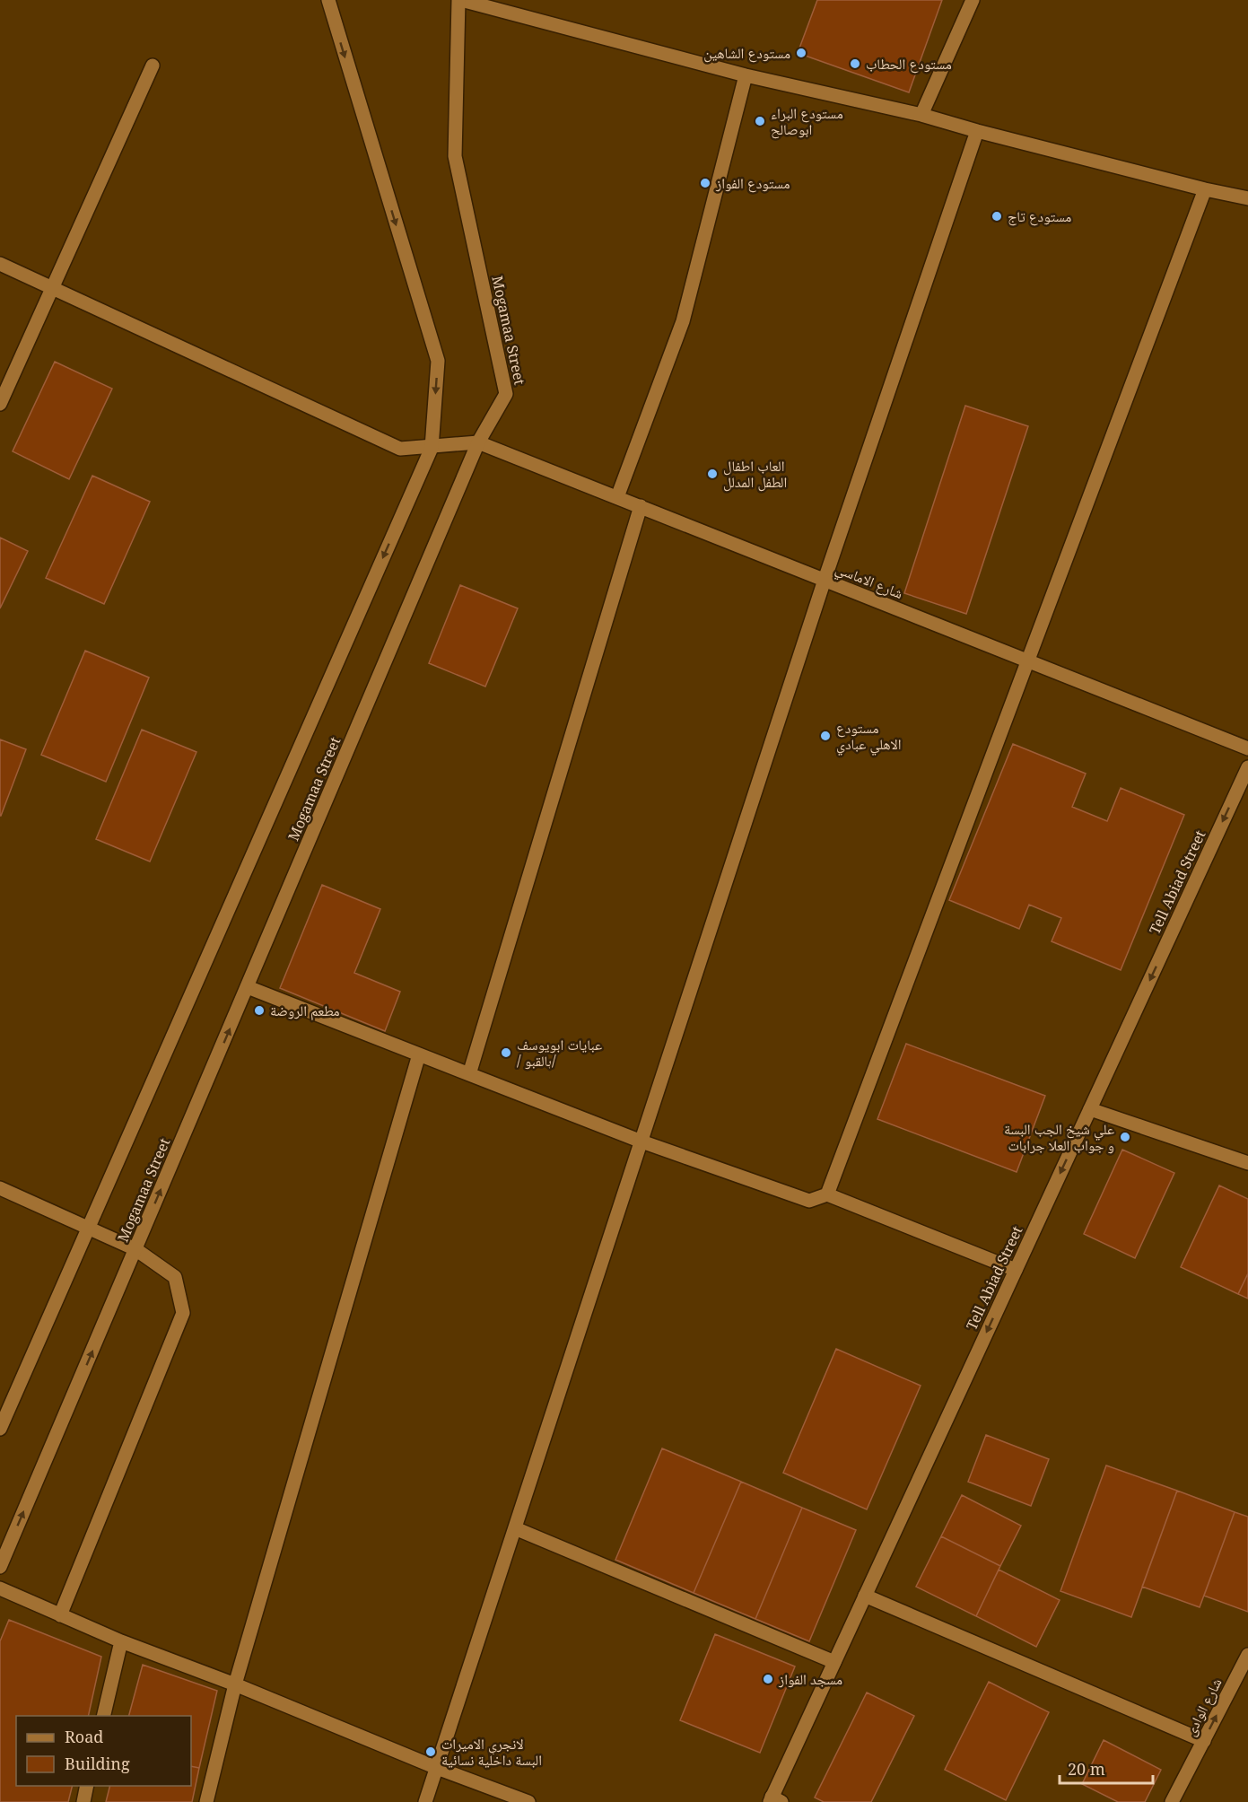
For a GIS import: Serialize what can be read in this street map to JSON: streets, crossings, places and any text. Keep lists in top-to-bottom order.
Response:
{
  "streets": {
    "street": [
      "Mogamaa Street",
      "شارع الاماسي",
      "Tell Abiad Street",
      "شارع الوادى"
    ]
  },
  "crossings": [
    ["Mogamaa Street", "شارع الاماسي"]
  ],
  "one_way": ["Tell Abiad Street", "شارع الوادى"],
  "places": [
    "مستودع الشاهين",
    "مستودع الحطاب",
    "مستودع البراء ابوصالح",
    "مستودع الفواز",
    "مستودع تاج",
    "العاب اطفال الطفل المدلل",
    "مستودع الاهلي عبادي",
    "مطعم الروضة",
    "عبايات ابويوسف / بالقبو/",
    "علي شيخ الجب البسة و جواب العلا جرابات",
    "مسجد الفواز",
    "لانجري الاميرات البسة داخلية نسائية"
  ],
  "legend": ["Road", "Building"],
  "scale_bar": "20 m"
}
